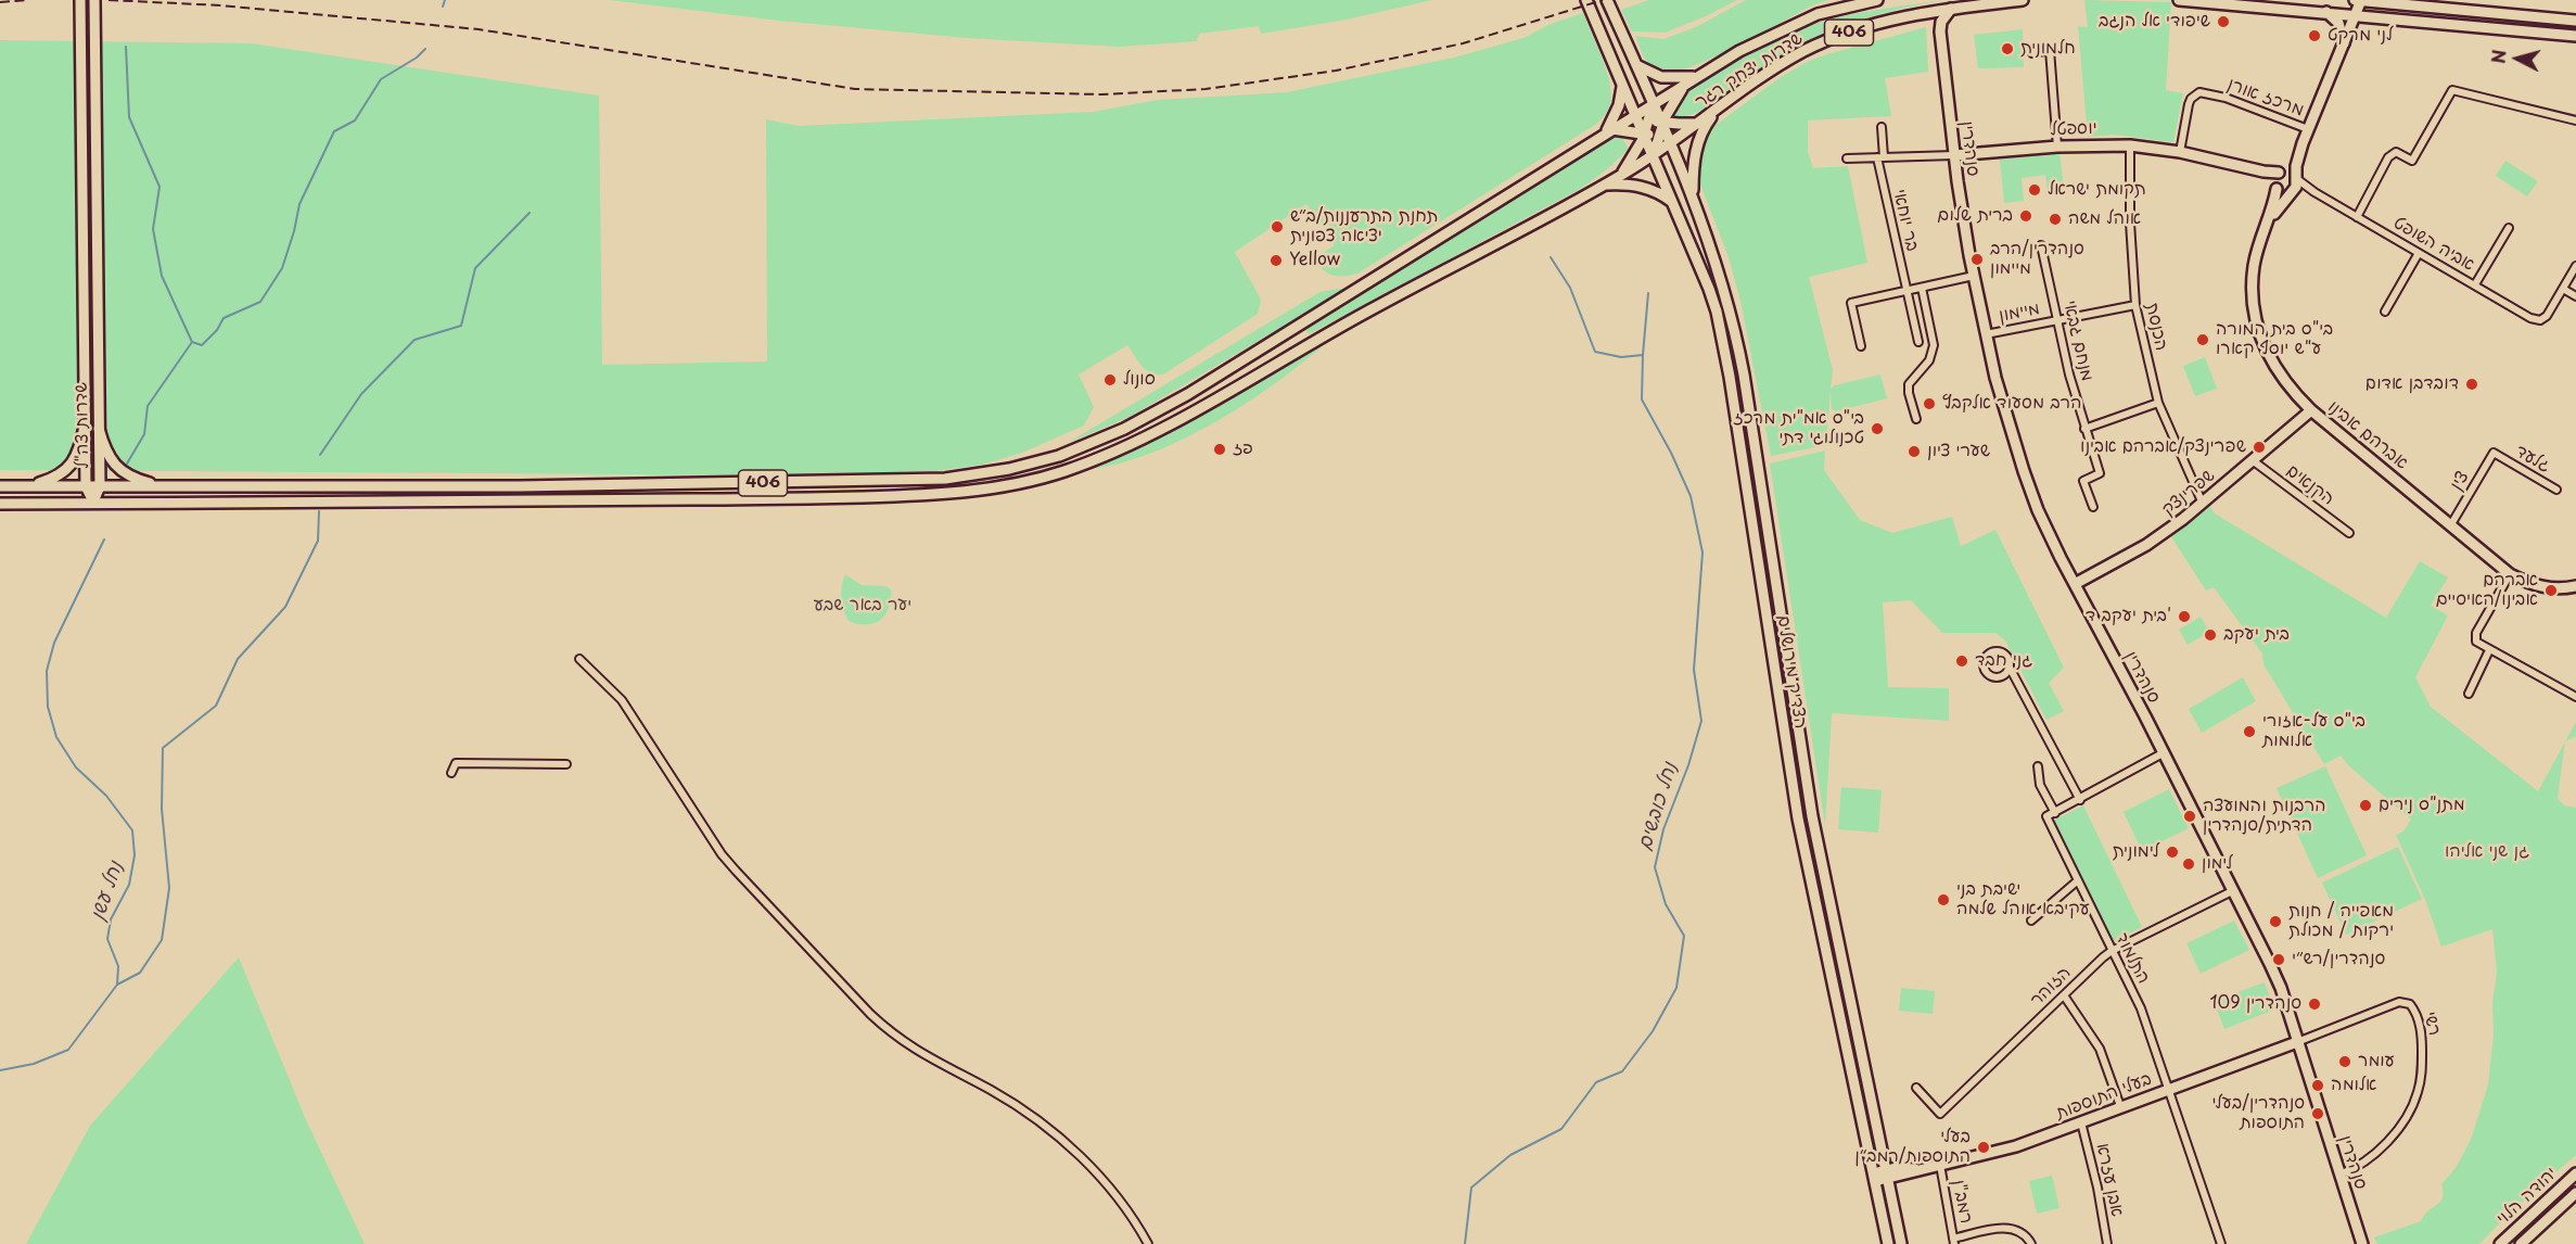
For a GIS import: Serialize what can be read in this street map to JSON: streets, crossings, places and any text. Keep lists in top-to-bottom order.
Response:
{
  "streets": {
    "main road": [
      "406",
      "שדרות יצחק רגר",
      "יוספטל",
      "סנהדרין",
      "שדרות צה\"ל",
      "אברהם אבינו",
      "שפרינצק",
      "הצדיק מירושלים",
      "בעלי התוספות",
      "יהודה הלוי"
    ],
    "street": [
      "מרכז אורן",
      "בר יוחאי",
      "אביה השופט",
      "מיימון",
      "הכנסת",
      "מנחם גבאי",
      "גלעד",
      "צין",
      "הקנאים",
      "התלמוד",
      "הזוהר",
      "רשי",
      "אבן עזרא",
      "רמב\"ן"
    ]
  },
  "crossings": [
    ["406", "שדרות יצחק רגר"],
    ["406", "שדרות צה\"ל"],
    ["406", "הצדיק מירושלים"],
    ["שדרות יצחק רגר", "הצדיק מירושלים"],
    ["מרכז אורן", "יוספטל"],
    ["יוספטל", "סנהדרין"],
    ["יוספטל", "בר יוחאי"],
    ["יוספטל", "אביה השופט"],
    ["יוספטל", "הכנסת"],
    ["יוספטל", "אברהם אבינו"],
    ["סנהדרין", "מיימון"],
    ["סנהדרין", "שפרינצק"],
    ["סנהדרין", "הזוהר"],
    ["סנהדרין", "רשי"],
    ["סנהדרין", "בעלי התוספות"],
    ["אביה השופט", "אברהם אבינו"],
    ["מיימון", "הכנסת"],
    ["מיימון", "מנחם גבאי"],
    ["הכנסת", "שפרינצק"],
    ["אברהם אבינו", "צין"],
    ["אברהם אבינו", "שפרינצק"],
    ["גלעד", "צין"],
    ["הקנאים", "שפרינצק"],
    ["הצדיק מירושלים", "בעלי התוספות"],
    ["התלמוד", "הזוהר"],
    ["התלמוד", "בעלי התוספות"],
    ["רשי", "בעלי התוספות"],
    ["בעלי התוספות", "אבן עזרא"],
    ["בעלי התוספות", "רמב\"ן"]
  ],
  "water": ["נחל כובשים", "נחל עשן"],
  "parks": ["יער באר שבע", "גן שני אליהו"],
  "places": [
    "שיפודי אל הנגב",
    "לני מרקט",
    "חלמונית",
    "תקומת ישראל",
    "ברית שלום",
    "אוהל משה",
    "תחנת התרעננות/ב״ש יציאה צפונית",
    "סנהדרין/הרב מיימון",
    "Yellow",
    "בי\"ס בית המורה ע\"ש יוסף קארו",
    "סונול",
    "דובדבן אדום",
    "הרב מסעוד אלקבץ",
    "בי\"ס אמ\"ית מרכז טכנולוגי דתי",
    "שפרינצק/אברהם אבינו",
    "פז",
    "שערי ציון",
    "אברהם אבינו/האיסיים",
    "בית יעקב ד'",
    "בית יעקב",
    "גני חבד",
    "בי\"ס על-אזורי אלומות",
    "מתנ\"ס נירים",
    "הרבנות והמועצה הדתית/סנהדרין",
    "לימונית",
    "לימון",
    "ישיבת בני עקיבא אוהל שלמה",
    "מאפייה / חנות ירקות / מכולת",
    "סנהדרין/רש״י",
    "סנהדרין 109",
    "עומר",
    "אלומה",
    "סנהדרין/בעלי התוספות",
    "בעלי התוספות/רמב״ן"
  ],
  "north": "left"
}
